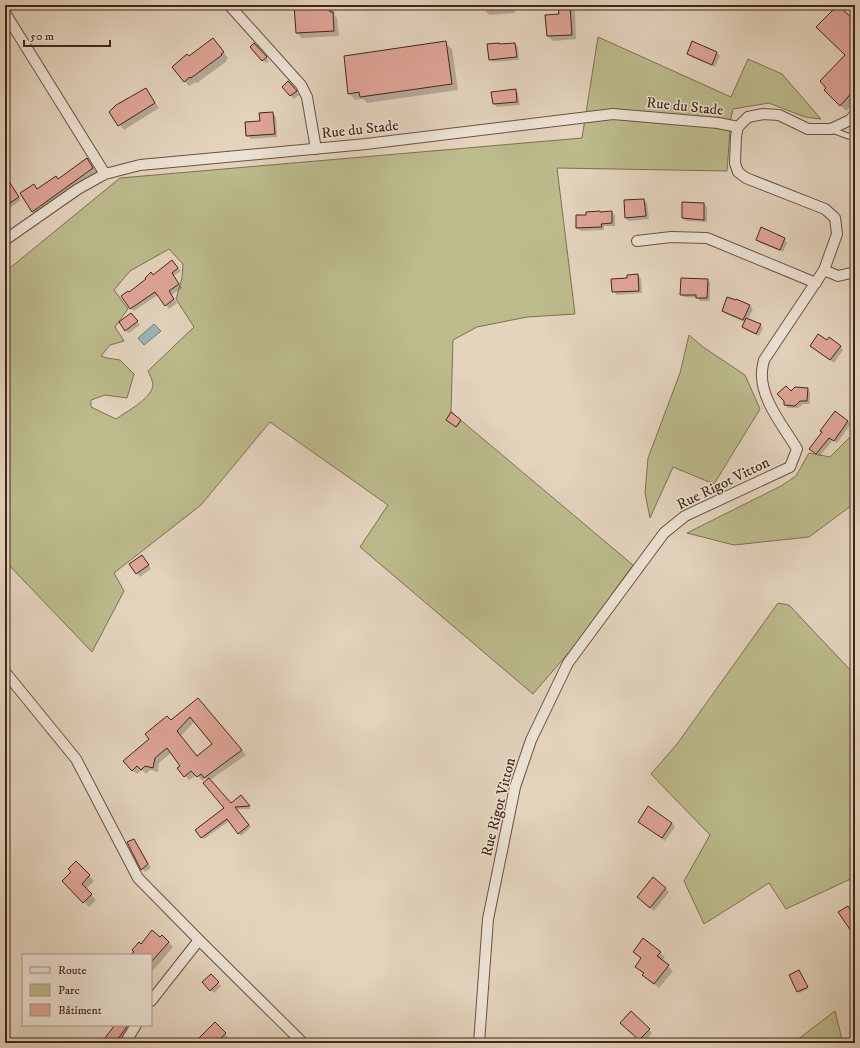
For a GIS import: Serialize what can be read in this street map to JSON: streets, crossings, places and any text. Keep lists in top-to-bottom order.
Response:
{
  "streets": {
    "street": ["Rue du Stade", "Rue Rigot Vitton"]
  },
  "crossings": [
    ["Rue du Stade", "Rue Rigot Vitton"]
  ],
  "legend": ["Route", "Parc", "Bâtiment"],
  "scale_bar": "50 m"
}
